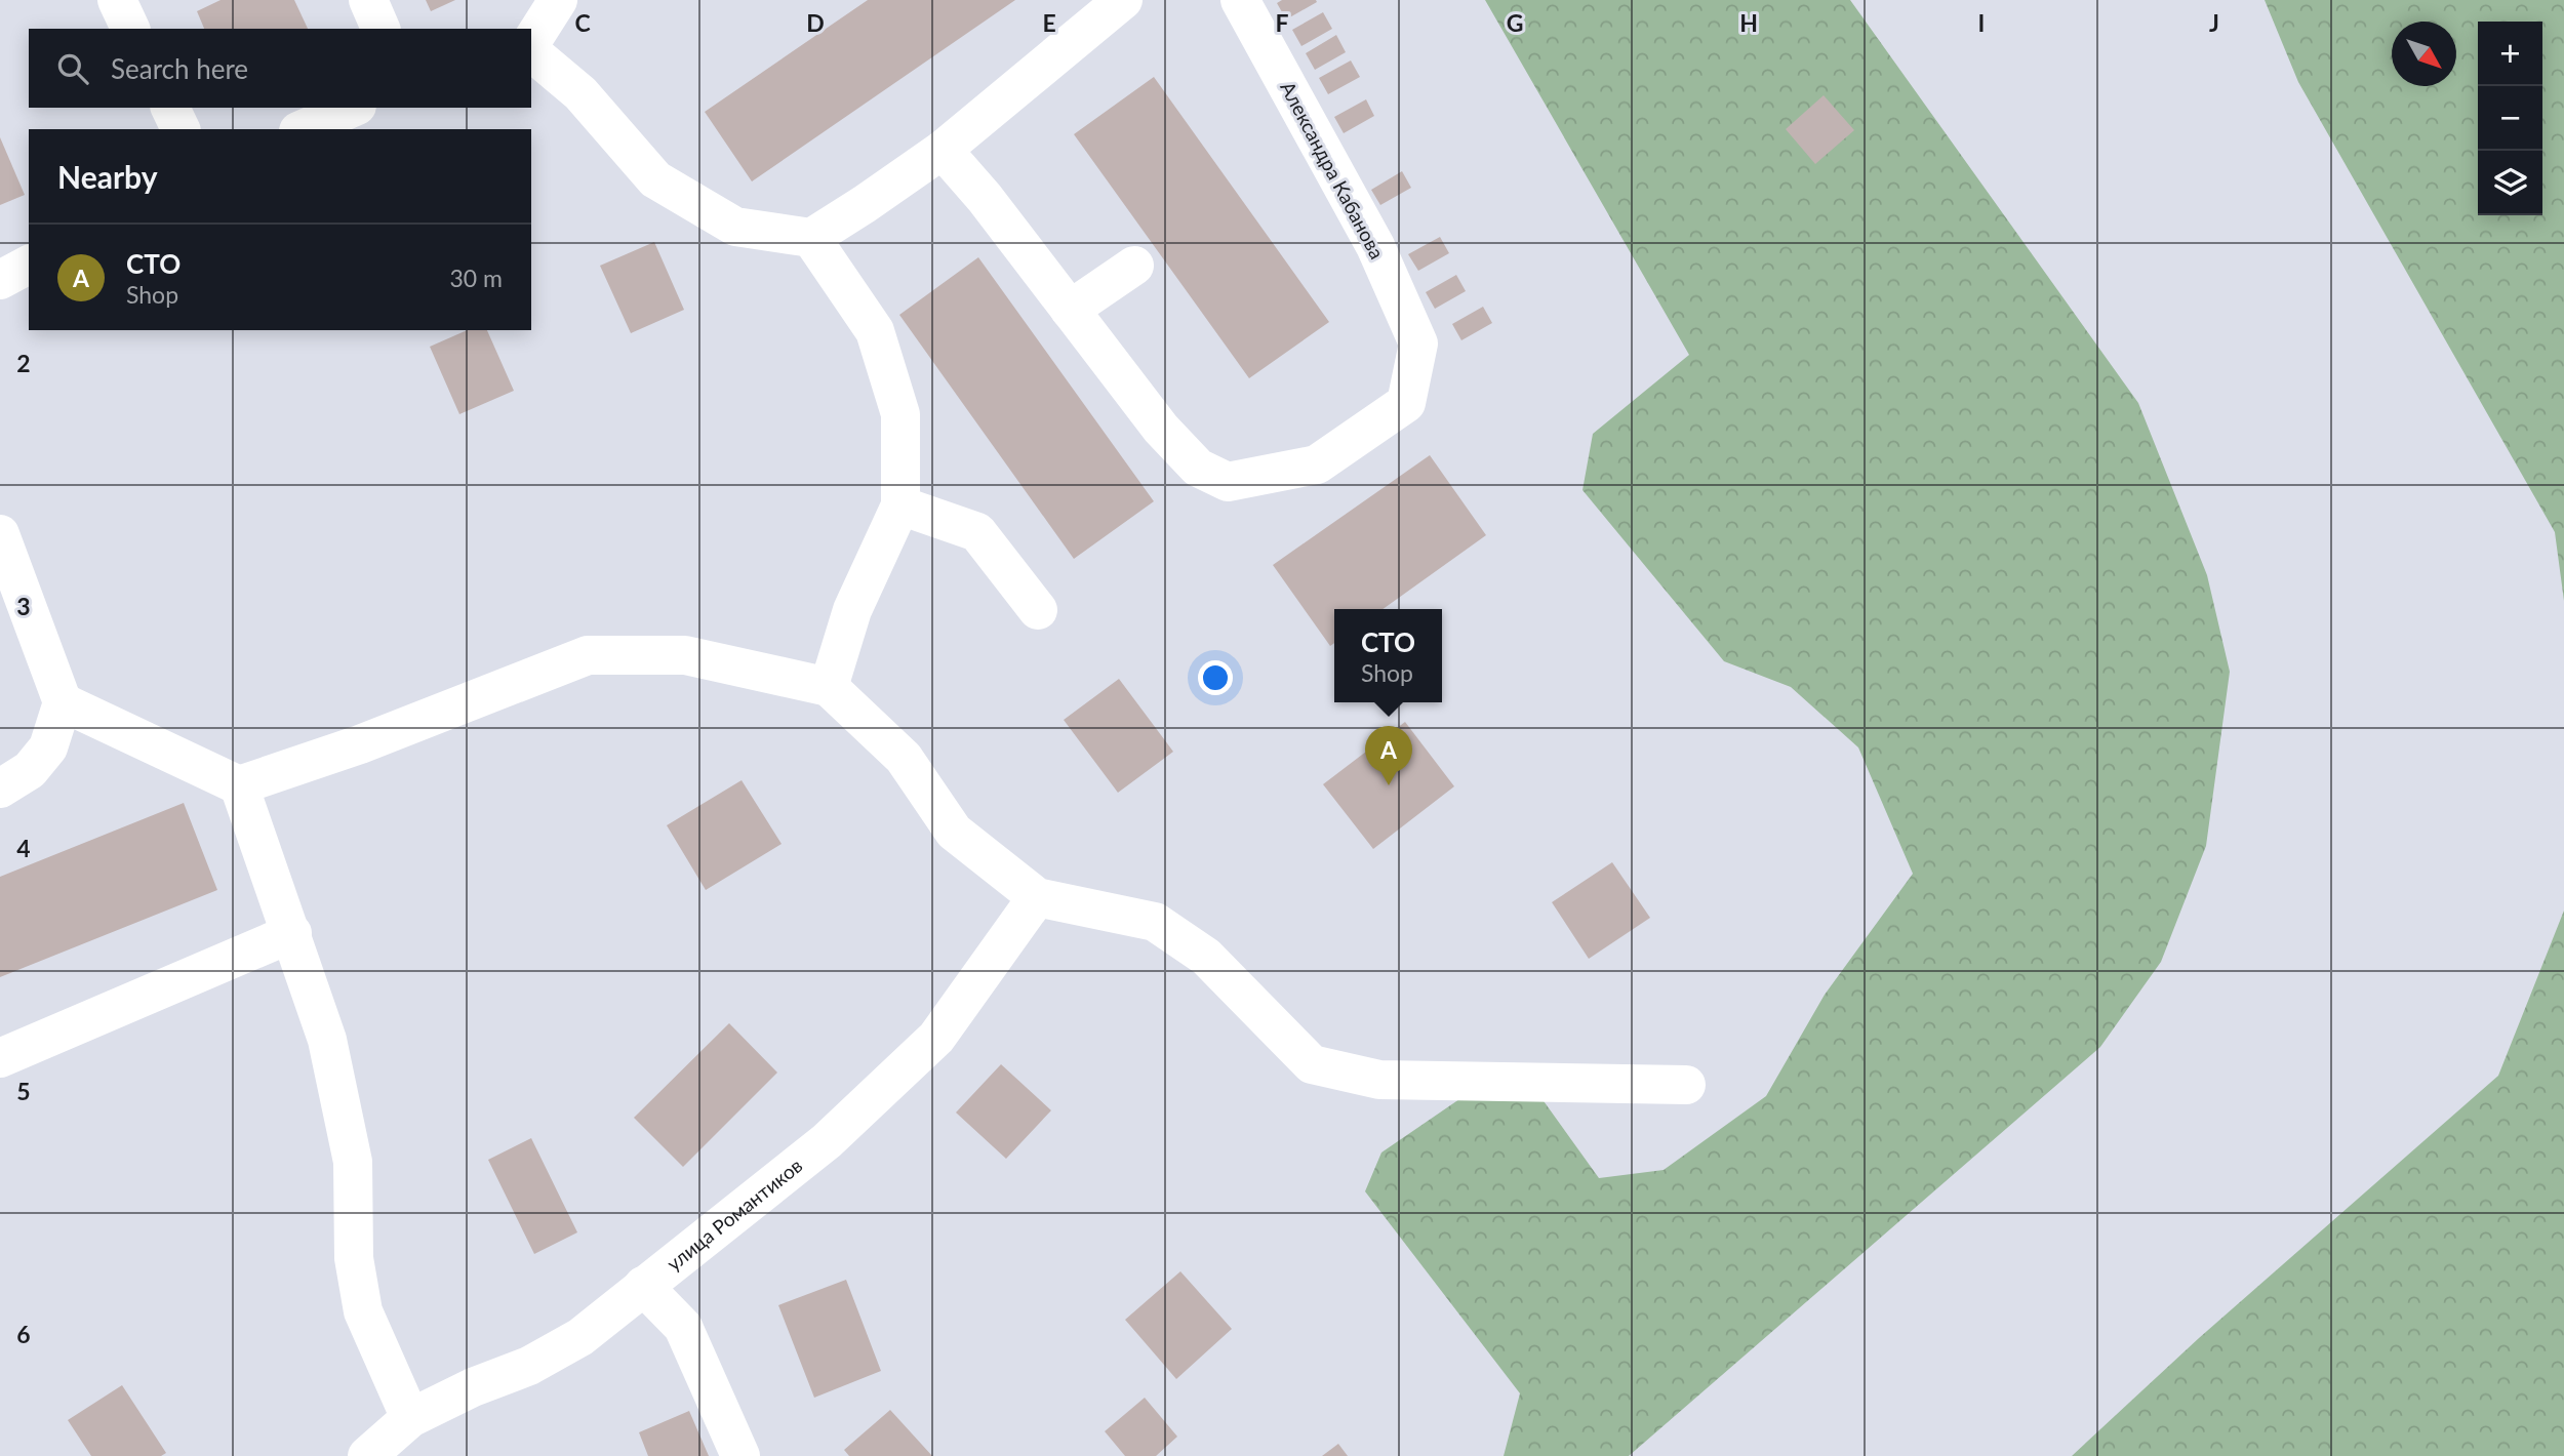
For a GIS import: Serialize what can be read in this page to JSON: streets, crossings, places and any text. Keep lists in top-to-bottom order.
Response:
{
  "streets": {
    "street": ["Александра Кабанова", "улица Романтиков"]
  },
  "north": "bottom right",
  "page": {
    "map_buttons": ["+", "−"],
    "search": "Search here",
    "heading": "Nearby",
    "list": [
      {
        "mark": "A",
        "name": "СТО",
        "note": "Shop",
        "value": "30 m"
      }
    ],
    "popup": ["СТО", "Shop"],
    "pins": "A"
  },
  "grid": {
    "columns": [
      "C",
      "D",
      "E",
      "F",
      "G",
      "H",
      "I",
      "J"
    ],
    "rows": [
      "2",
      "3",
      "4",
      "5",
      "6"
    ]
  }
}
